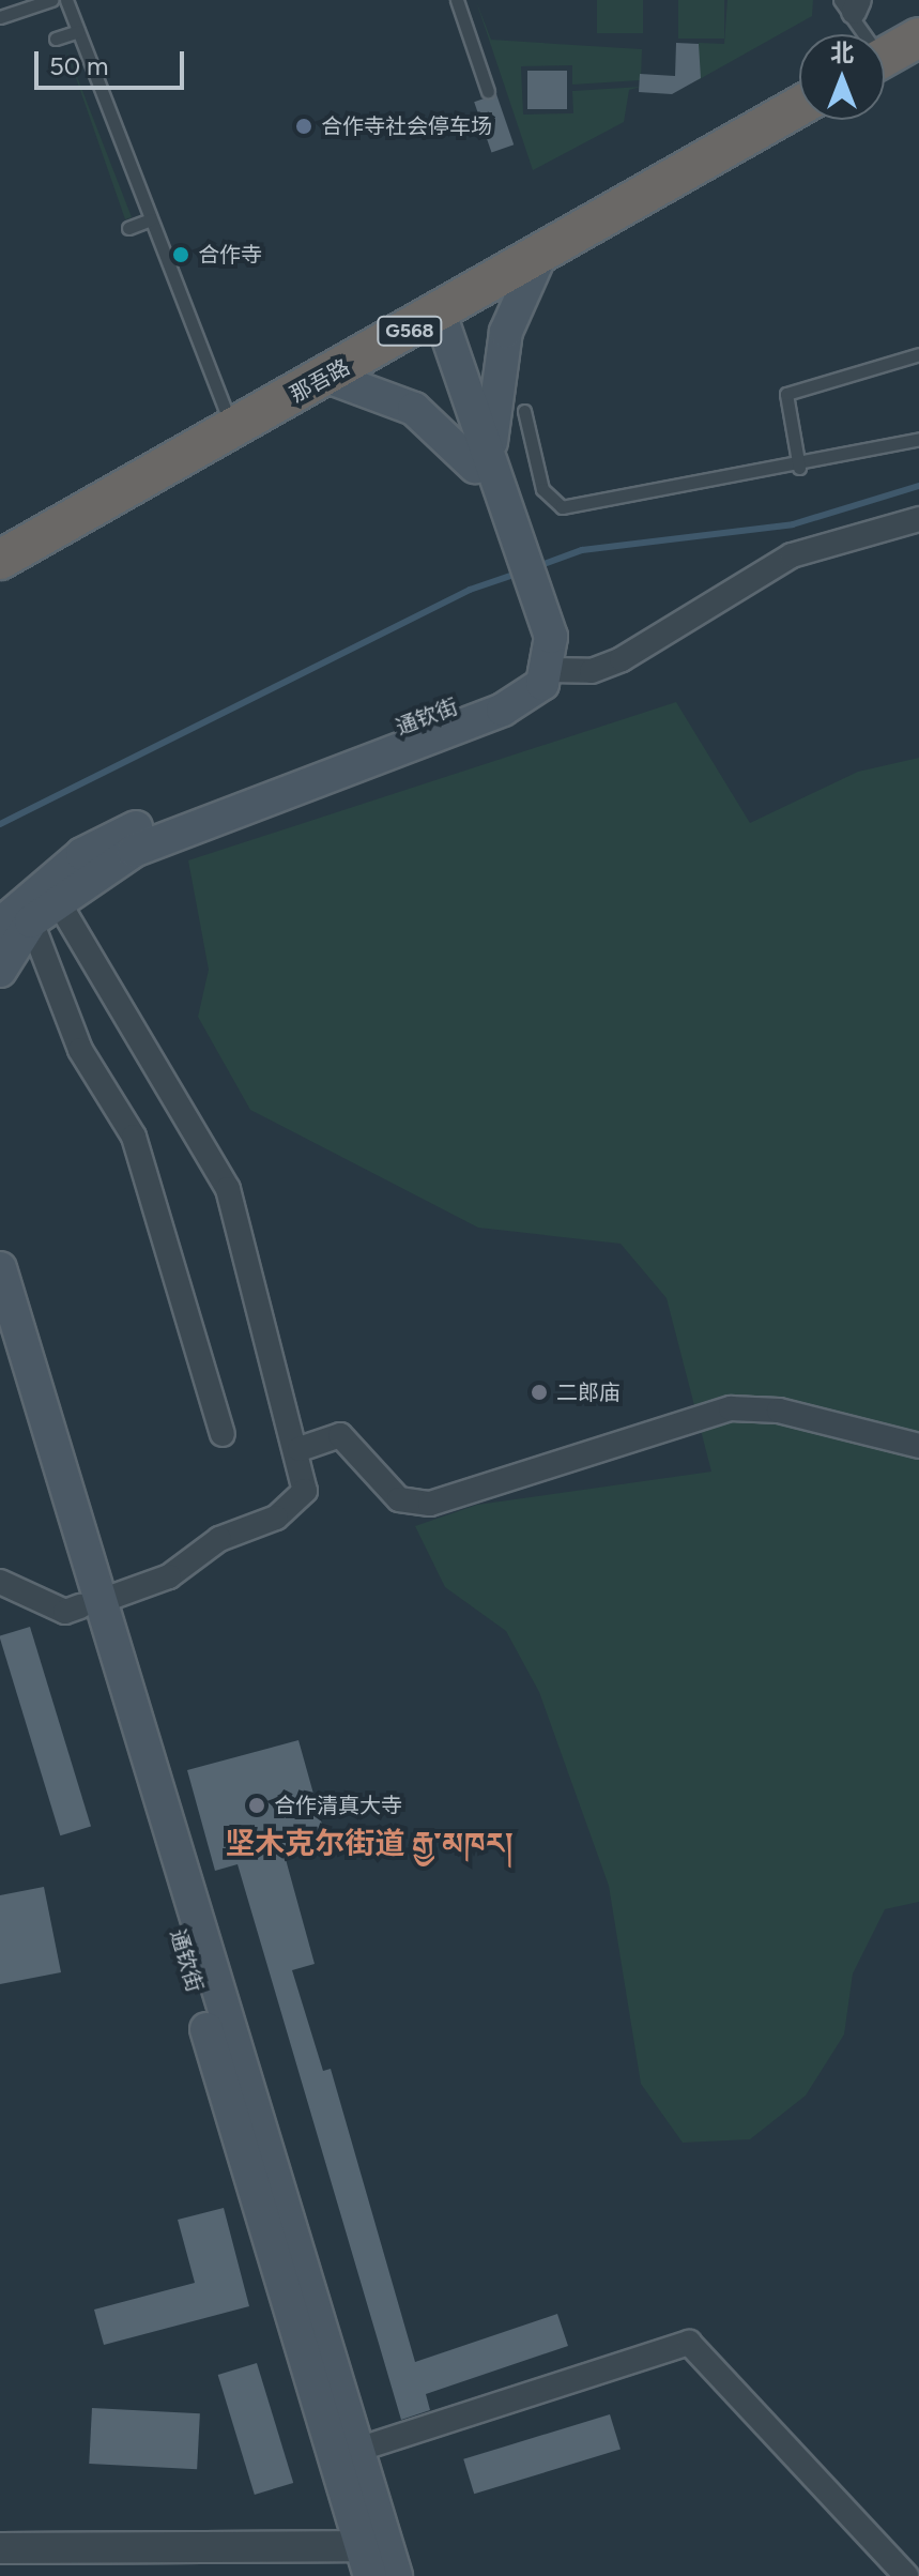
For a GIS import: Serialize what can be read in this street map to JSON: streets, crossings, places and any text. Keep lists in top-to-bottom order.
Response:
{
  "streets": {
    "highway": ["G568", "那吾路"],
    "main road": ["通钦街"]
  },
  "crossings": [
    ["那吾路", "通钦街"]
  ],
  "districts": ["坚木克尔街道 རྒྱ་མཁར།"],
  "places": [
    "合作寺社会停车场",
    "合作寺",
    "二郎庙",
    "合作清真大寺"
  ],
  "scale_bar": "50 m",
  "north": "top"
}
